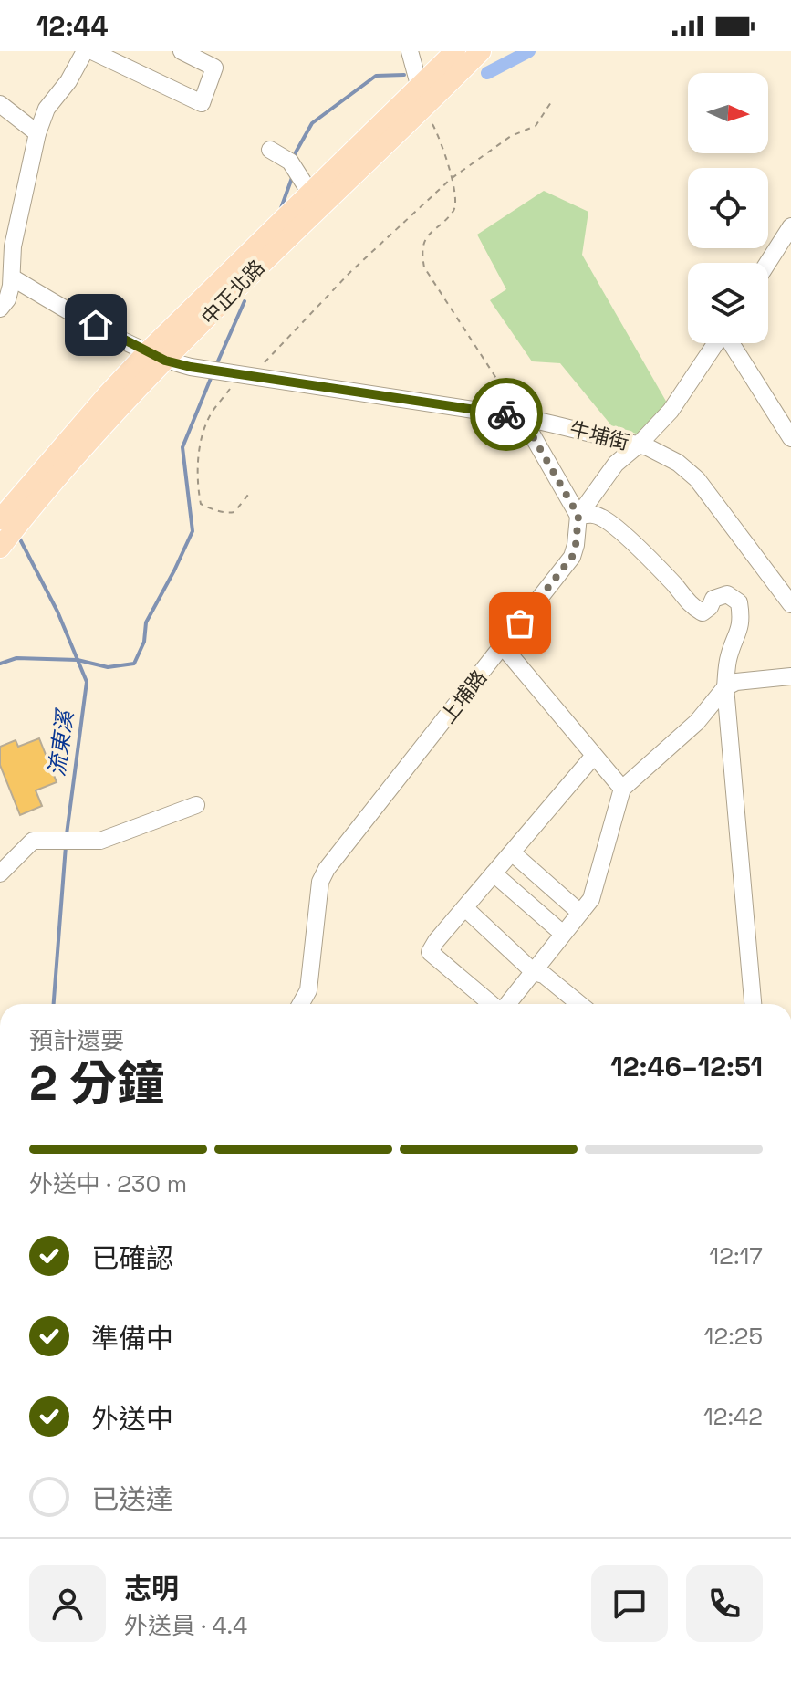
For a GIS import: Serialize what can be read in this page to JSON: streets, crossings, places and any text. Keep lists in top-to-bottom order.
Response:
{
  "streets": {
    "main road": ["中正北路"],
    "street": ["牛埔街", "上埔路"]
  },
  "crossings": [
    ["中正北路", "牛埔街"],
    ["牛埔街", "上埔路"]
  ],
  "water": ["流東溪"],
  "north": "right",
  "page": {
    "status": "12:44",
    "heading": ["2 分鐘", "預計還要", "12:46–12:51"],
    "panel": ["志明", "外送員 · 4.4"],
    "bar": "外送中 · 230 m",
    "list": [
      ["已確認", "12:17"],
      ["準備中", "12:25"],
      ["外送中", "12:42"],
      "已送達"
    ]
  }
}
